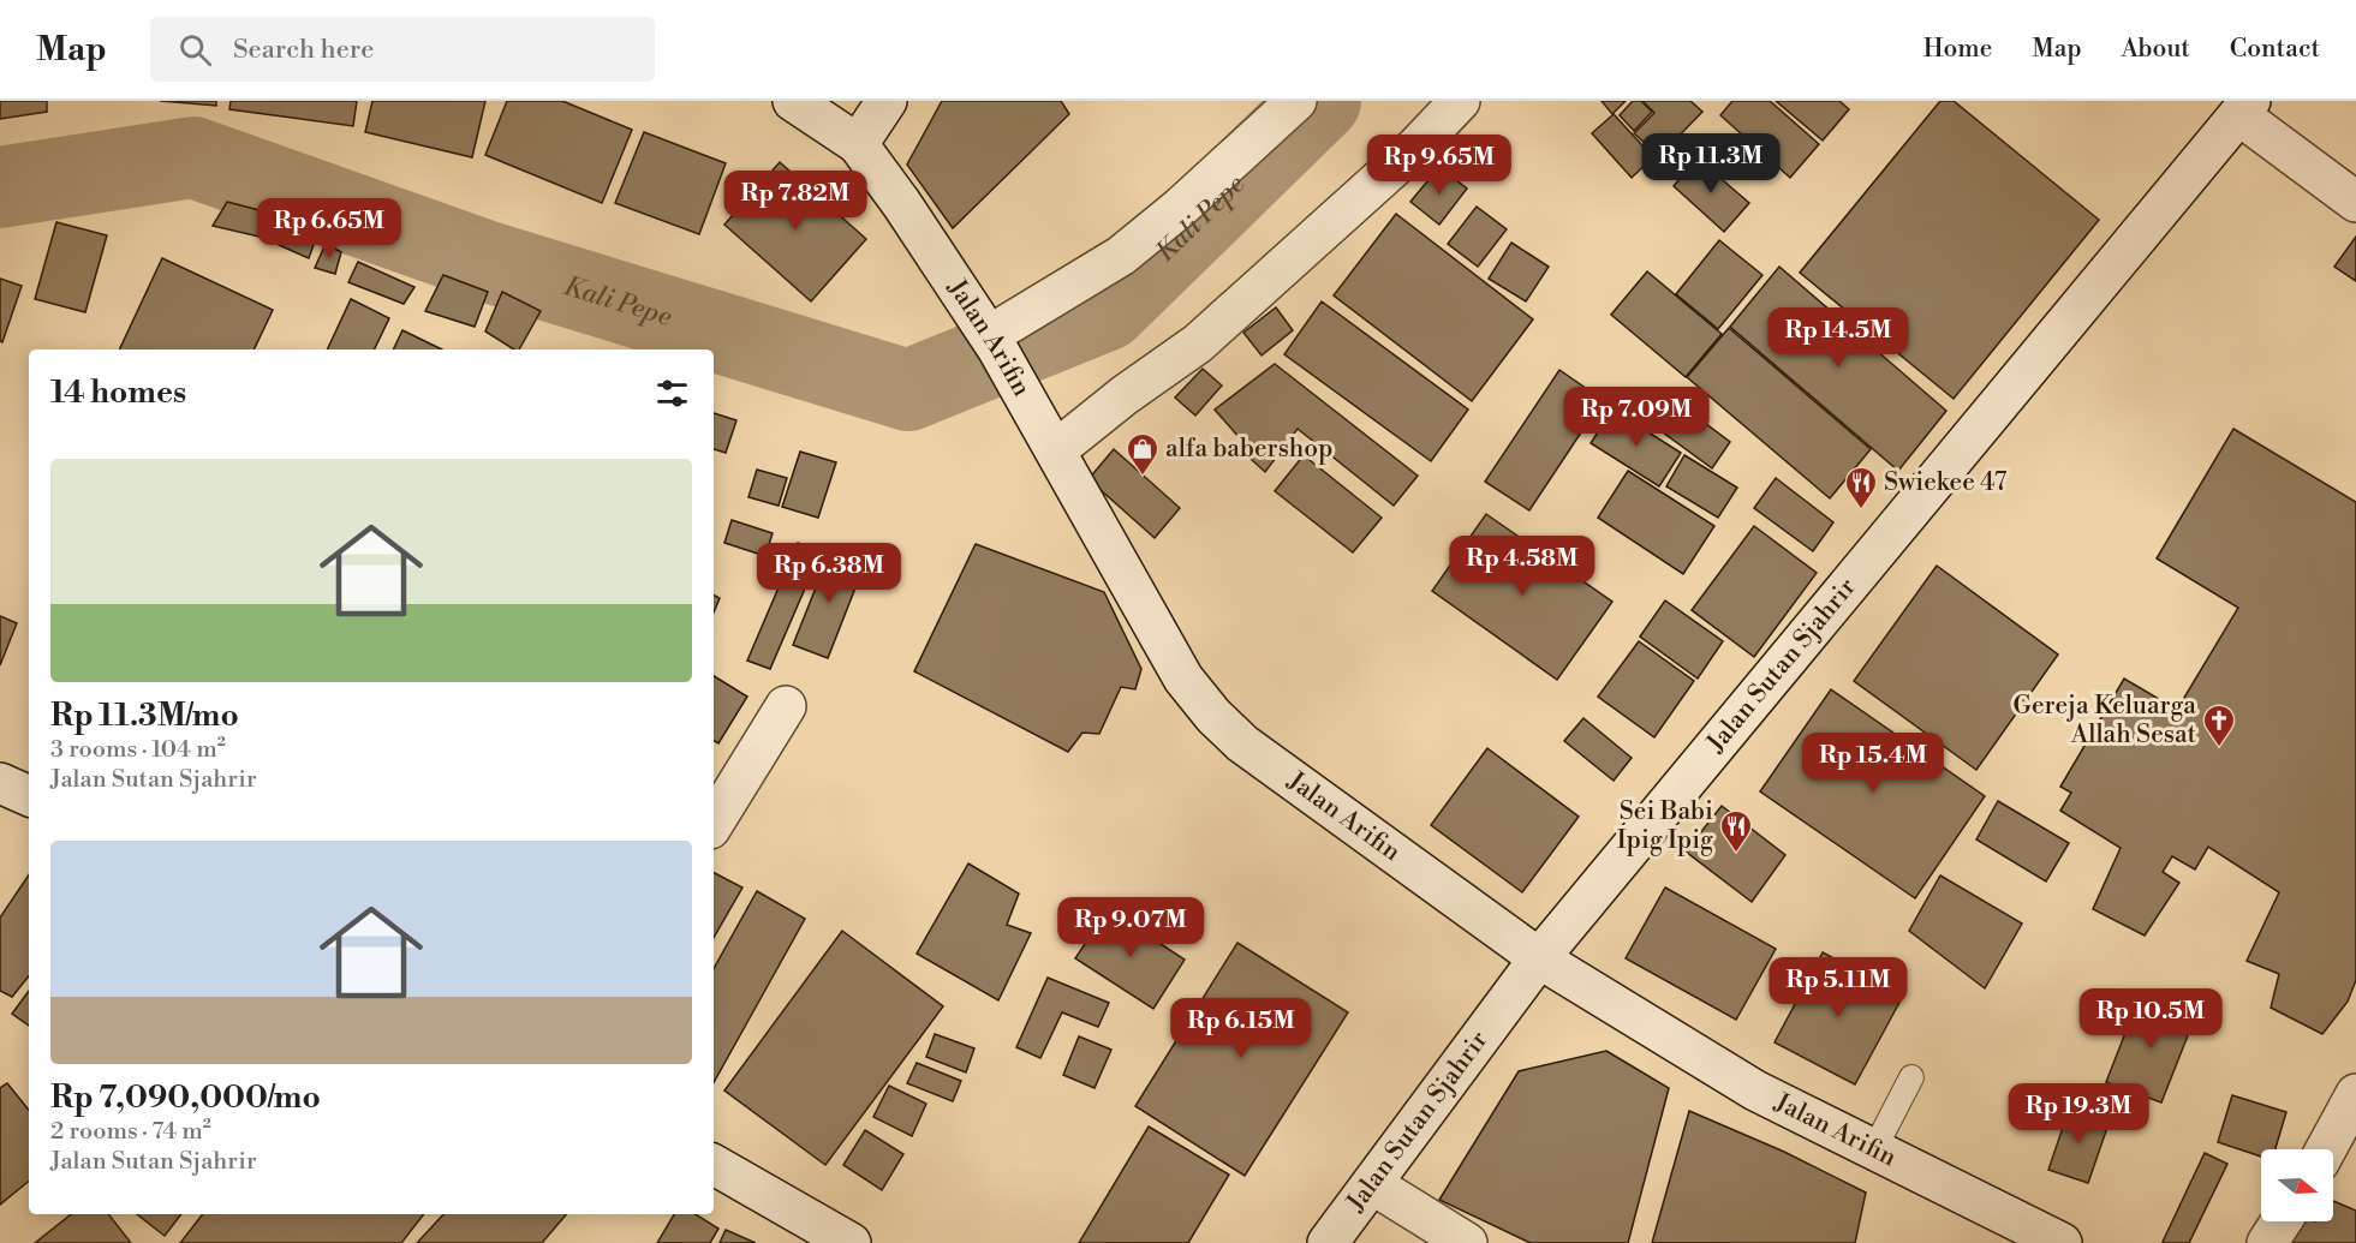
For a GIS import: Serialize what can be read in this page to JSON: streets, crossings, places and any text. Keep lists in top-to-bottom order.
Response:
{
  "streets": {
    "main road": ["Jalan Arifin", "Jalan Sutan Sjahrir"]
  },
  "crossings": [
    ["Jalan Arifin", "Jalan Sutan Sjahrir"]
  ],
  "water": ["Kali Pepe"],
  "places": {
    "shop": ["alfa babershop"],
    "restaurant": ["Swiekee 47", "Sei Babi Ipig Ipig"],
    "church": ["Gereja Keluarga Allah Sesat"]
  },
  "north": "right",
  "page": {
    "header": "Map",
    "search": "Search here",
    "nav": [
      "Home",
      "Map",
      "About",
      "Contact"
    ],
    "price": [
      "Rp 11.3M",
      "Rp 9.65M",
      "Rp 7.82M",
      "Rp 6.65M",
      "Rp 14.5M",
      "Rp 7.09M",
      "Rp 4.58M",
      "Rp 6.38M",
      "Rp 15.4M",
      "Rp 9.07M",
      "Rp 5.11M",
      "Rp 10.5M",
      "Rp 6.15M",
      "Rp 19.3M"
    ],
    "heading": "14 homes",
    "list": [
      {
        "name": "Rp 11.3M/mo",
        "note": "3 rooms · 104 m² · Jalan Sutan Sjahrir"
      },
      {
        "name": "Rp 7,090,000/mo",
        "note": "2 rooms · 74 m² · Jalan Sutan Sjahrir"
      }
    ]
  }
}
